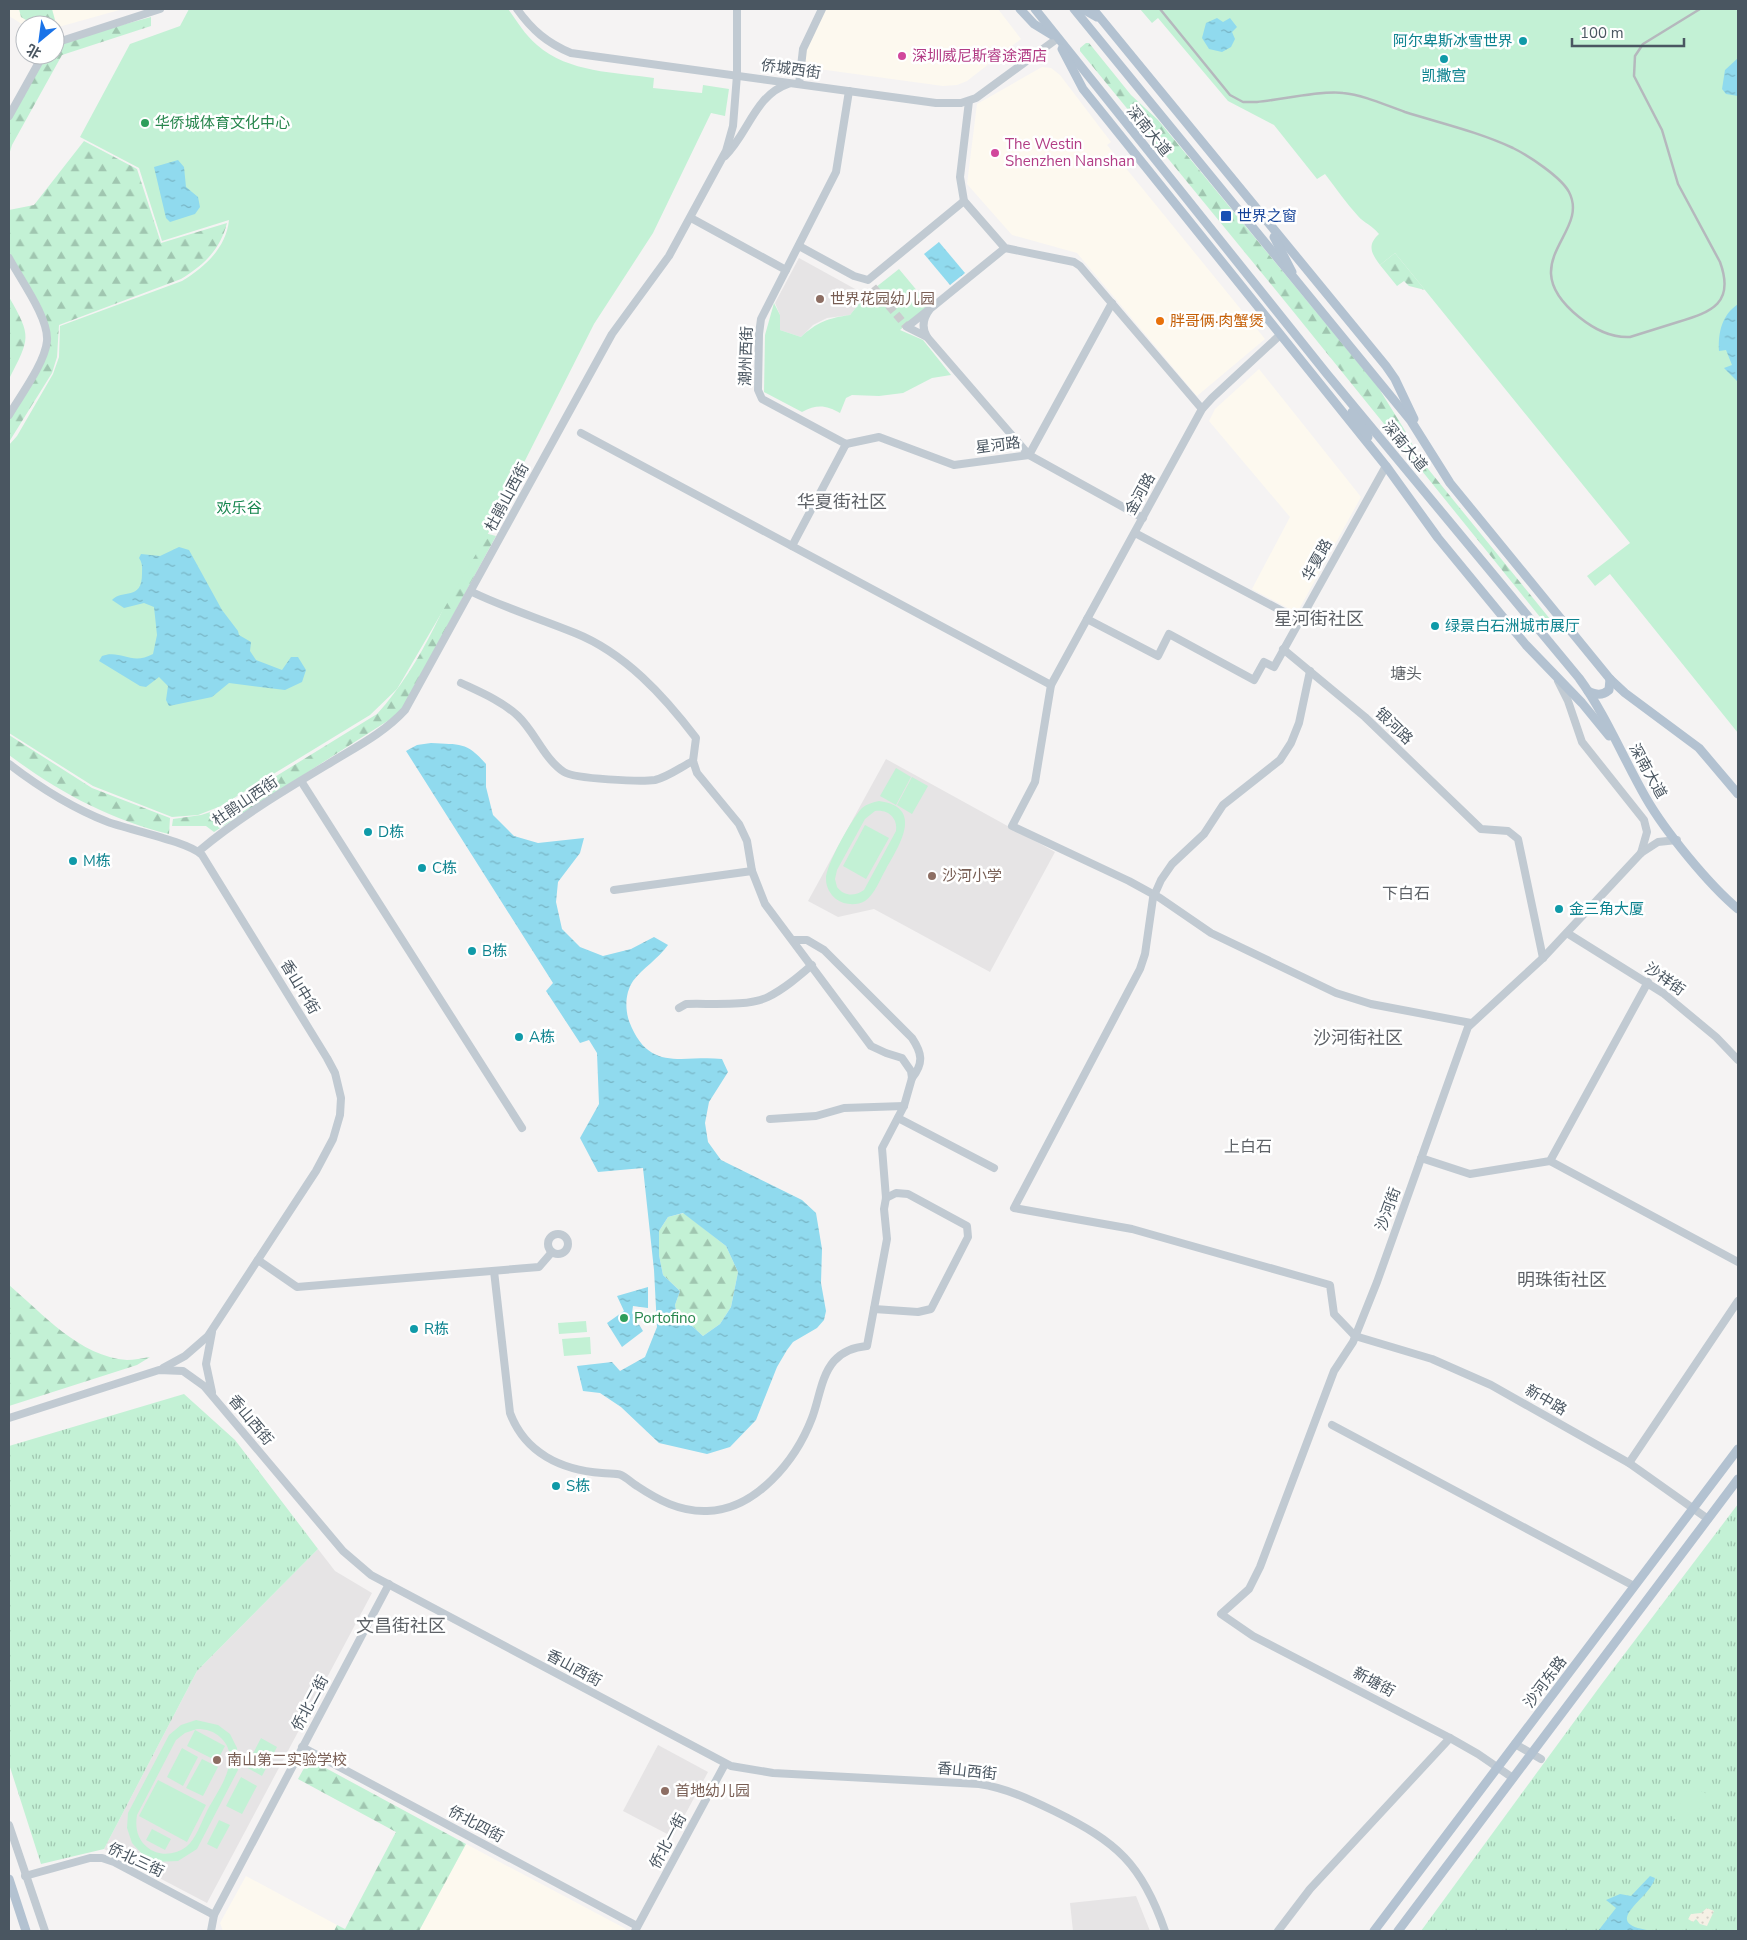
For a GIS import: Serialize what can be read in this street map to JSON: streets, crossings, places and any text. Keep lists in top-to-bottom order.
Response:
{
  "streets": {
    "main road": ["深南大道", "沙河东路"],
    "street": [
      "侨城西街",
      "潮州西街",
      "星河路",
      "金河路",
      "杜鹃山西街",
      "华夏路",
      "银河路",
      "沙祥街",
      "香山中街",
      "沙河街",
      "新中路",
      "香山西街",
      "新塘街",
      "侨北二街",
      "侨北四街",
      "侨北一街",
      "侨北三街"
    ]
  },
  "crossings": [
    ["侨城西街", "深南大道"],
    ["侨城西街", "潮州西街"],
    ["侨城西街", "杜鹃山西街"],
    ["潮州西街", "星河路"],
    ["星河路", "金河路"],
    ["金河路", "华夏路"],
    ["杜鹃山西街", "香山中街"],
    ["华夏路", "银河路"],
    ["银河路", "沙河街"],
    ["沙祥街", "沙河街"],
    ["香山中街", "香山西街"],
    ["沙河街", "新中路"],
    ["沙河街", "新塘街"],
    ["新中路", "沙河东路"],
    ["香山西街", "侨北二街"],
    ["香山西街", "侨北一街"],
    ["新塘街", "沙河东路"],
    ["侨北二街", "侨北四街"],
    ["侨北二街", "侨北三街"],
    ["侨北四街", "侨北一街"]
  ],
  "districts": [
    "华夏街社区",
    "星河街社区",
    "塘头",
    "下白石",
    "沙河街社区",
    "上白石",
    "明珠街社区",
    "文昌街社区"
  ],
  "parks": ["欢乐谷"],
  "places": {
    "other": [
      "阿尔卑斯冰雪世界",
      "深圳威尼斯睿途酒店",
      "凯撒宫",
      "华侨城体育文化中心",
      "The Westin Shenzhen Nanshan",
      "世界花园幼儿园",
      "胖哥俩·肉蟹煲",
      "绿景白石洲城市展厅",
      "D栋",
      "M栋",
      "C栋",
      "沙河小学",
      "金三角大厦",
      "B栋",
      "A栋",
      "Portofino",
      "R栋",
      "S栋",
      "南山第二实验学校",
      "首地幼儿园"
    ],
    "transit": ["世界之窗"]
  },
  "scale_bar": "100 m",
  "north": "bottom left"
}
